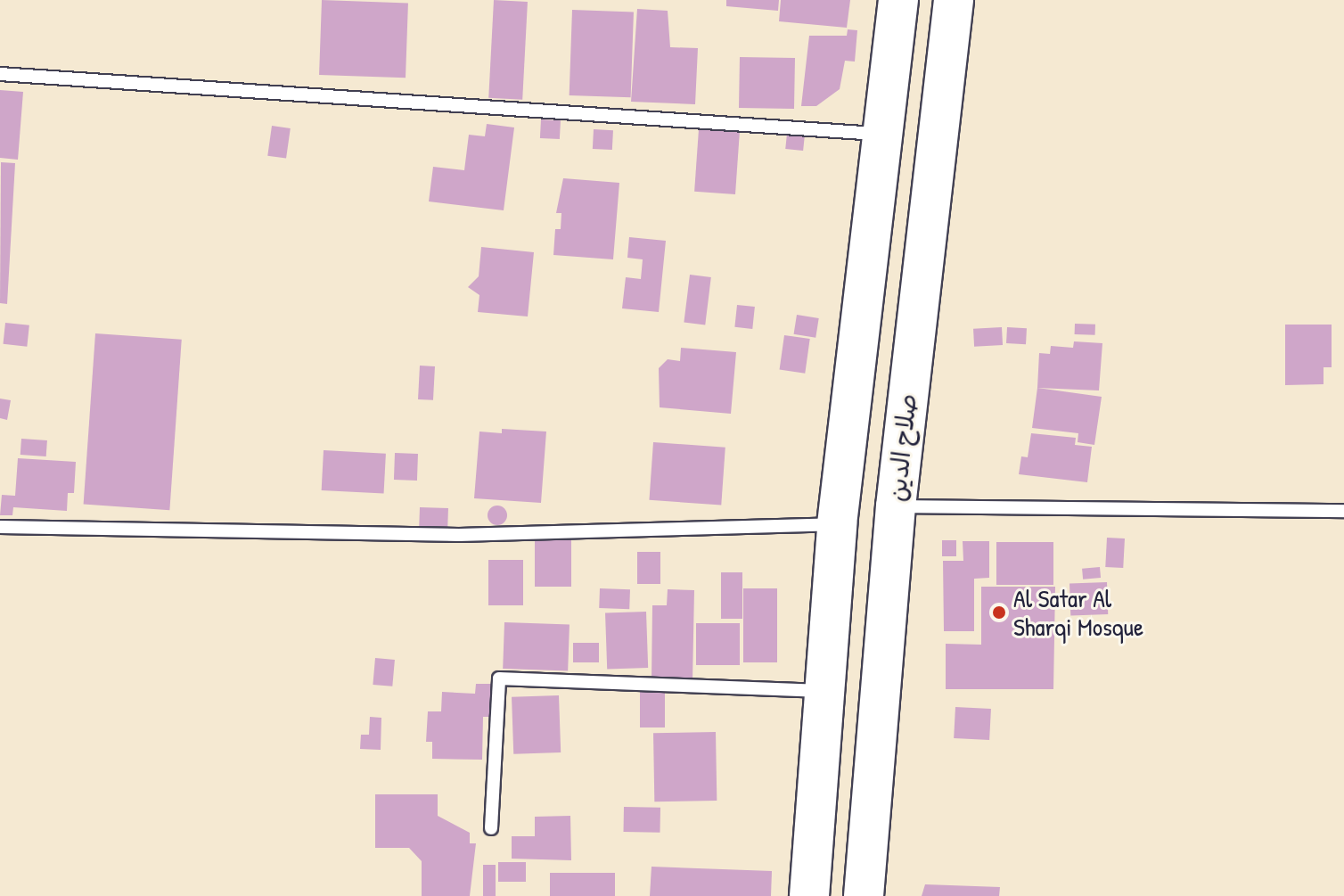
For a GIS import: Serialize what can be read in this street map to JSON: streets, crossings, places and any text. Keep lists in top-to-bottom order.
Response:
{
  "streets": {
    "highway": ["صلاح الدين"]
  },
  "places": ["Al Satar Al Sharqi Mosque"]
}
